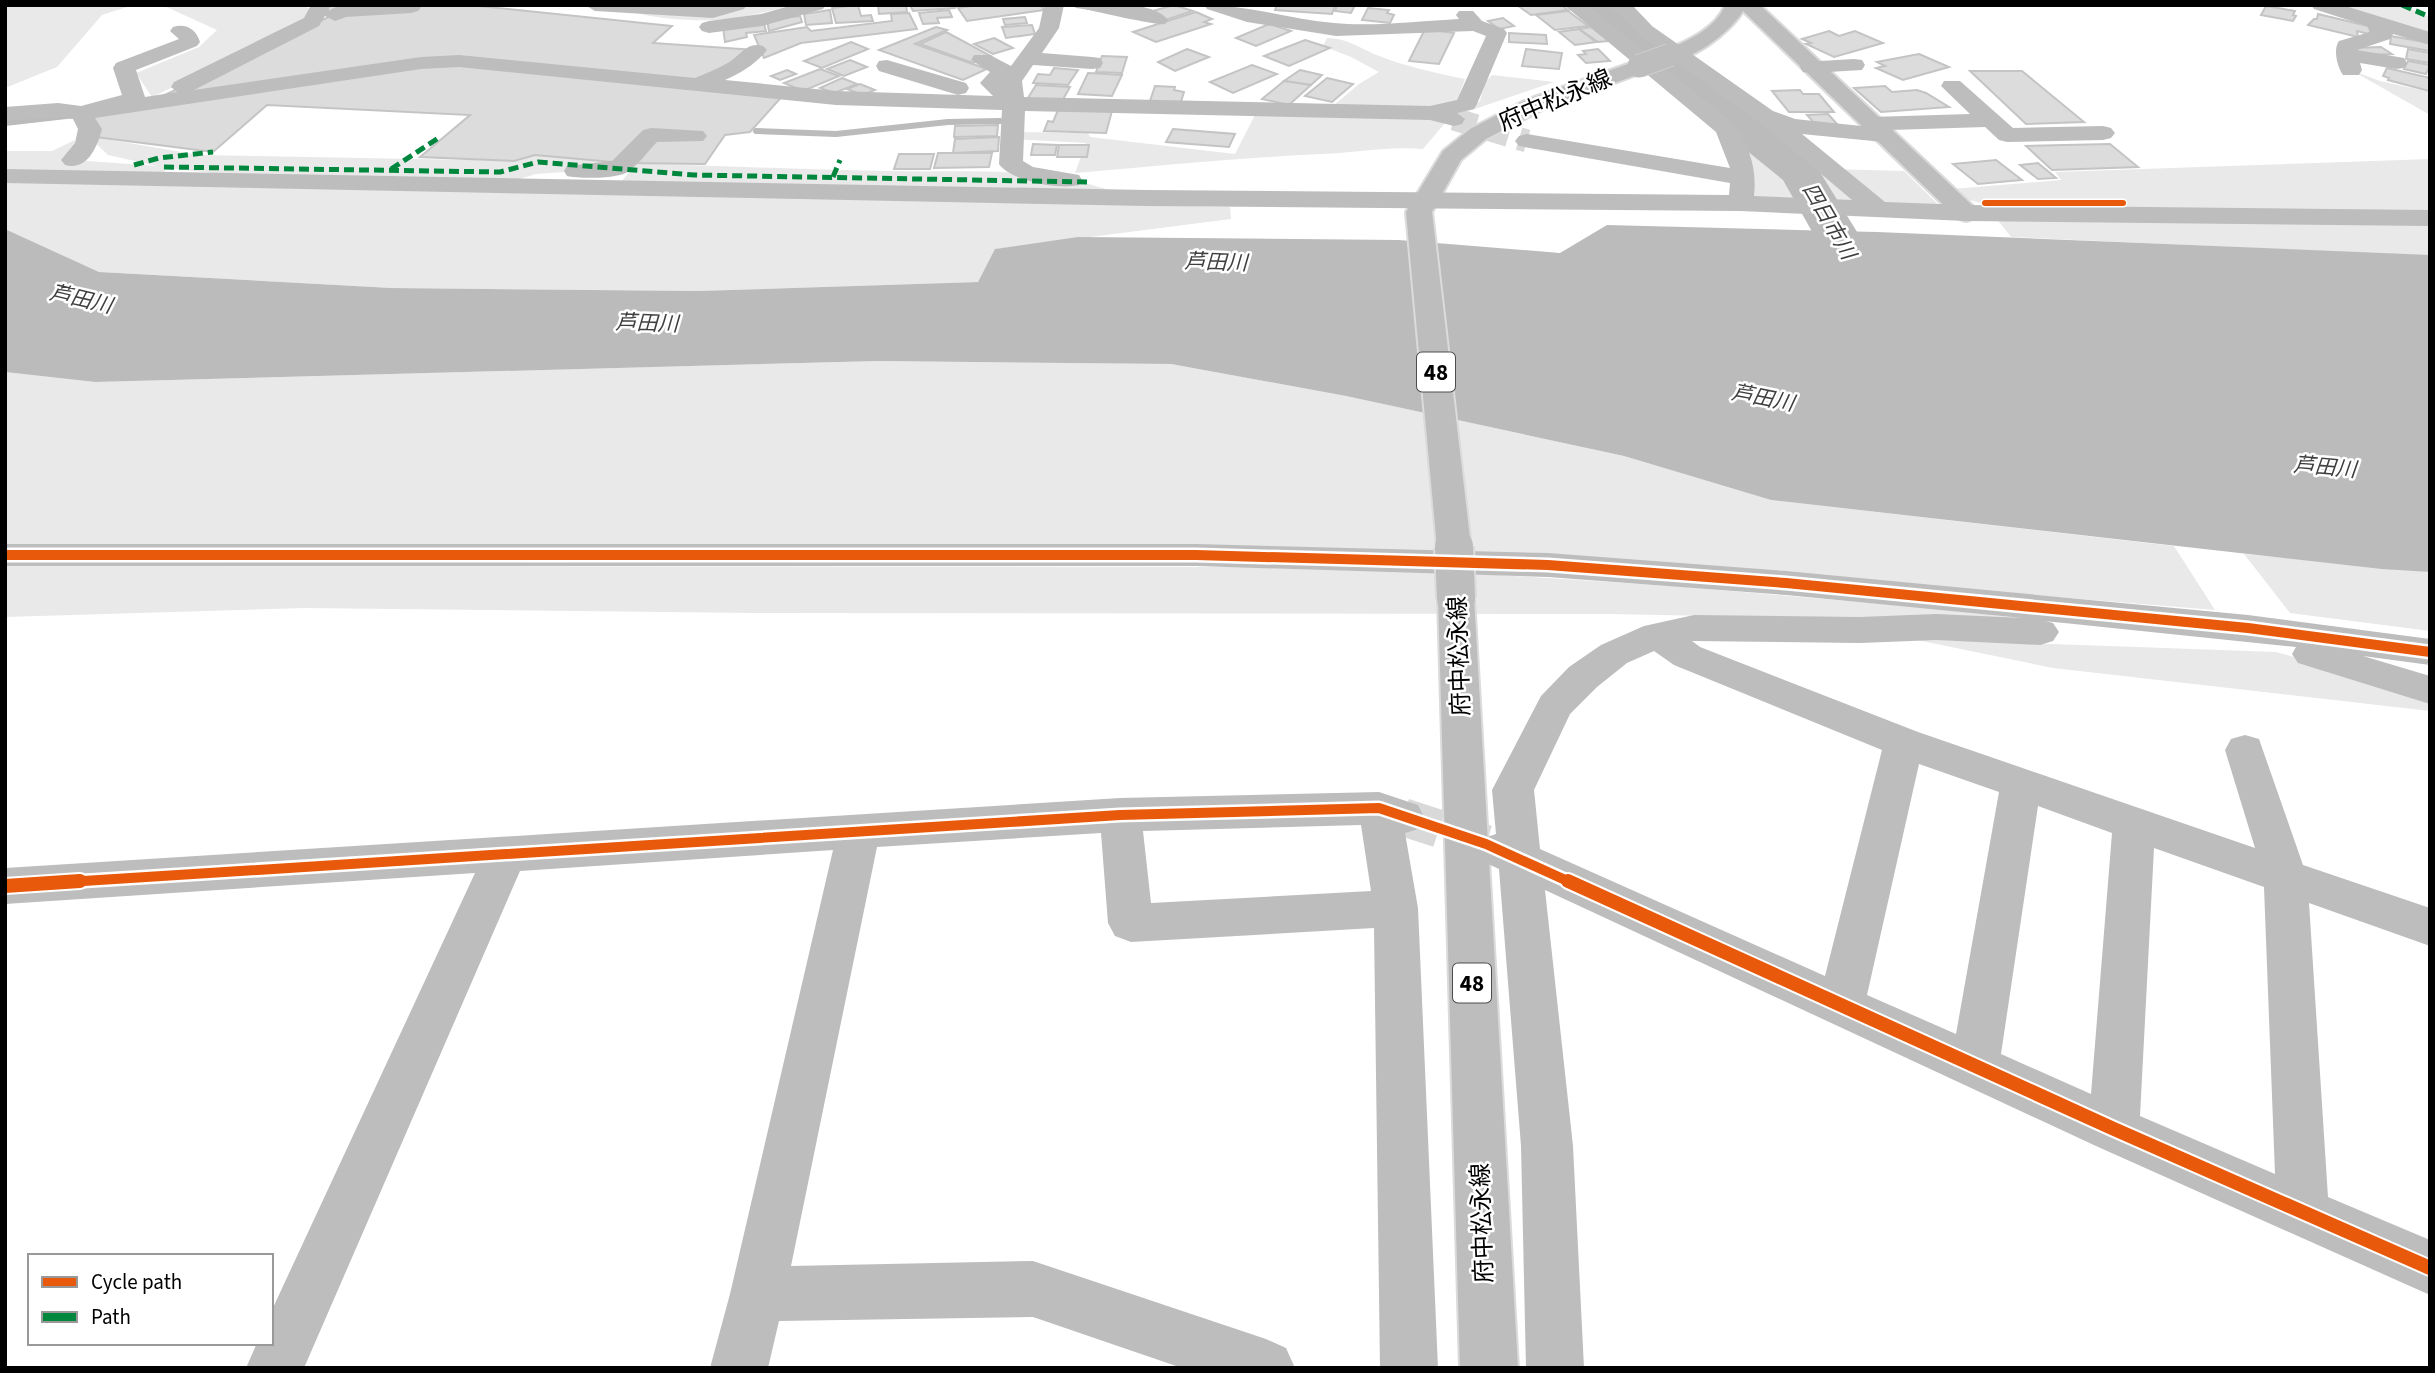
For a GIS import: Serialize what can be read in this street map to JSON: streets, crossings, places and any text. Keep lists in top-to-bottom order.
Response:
{
  "streets": {
    "street": ["府中松永線", "48"]
  },
  "water": ["四日市川", "芦田川"],
  "legend": ["Cycle path", "Path"]
}
